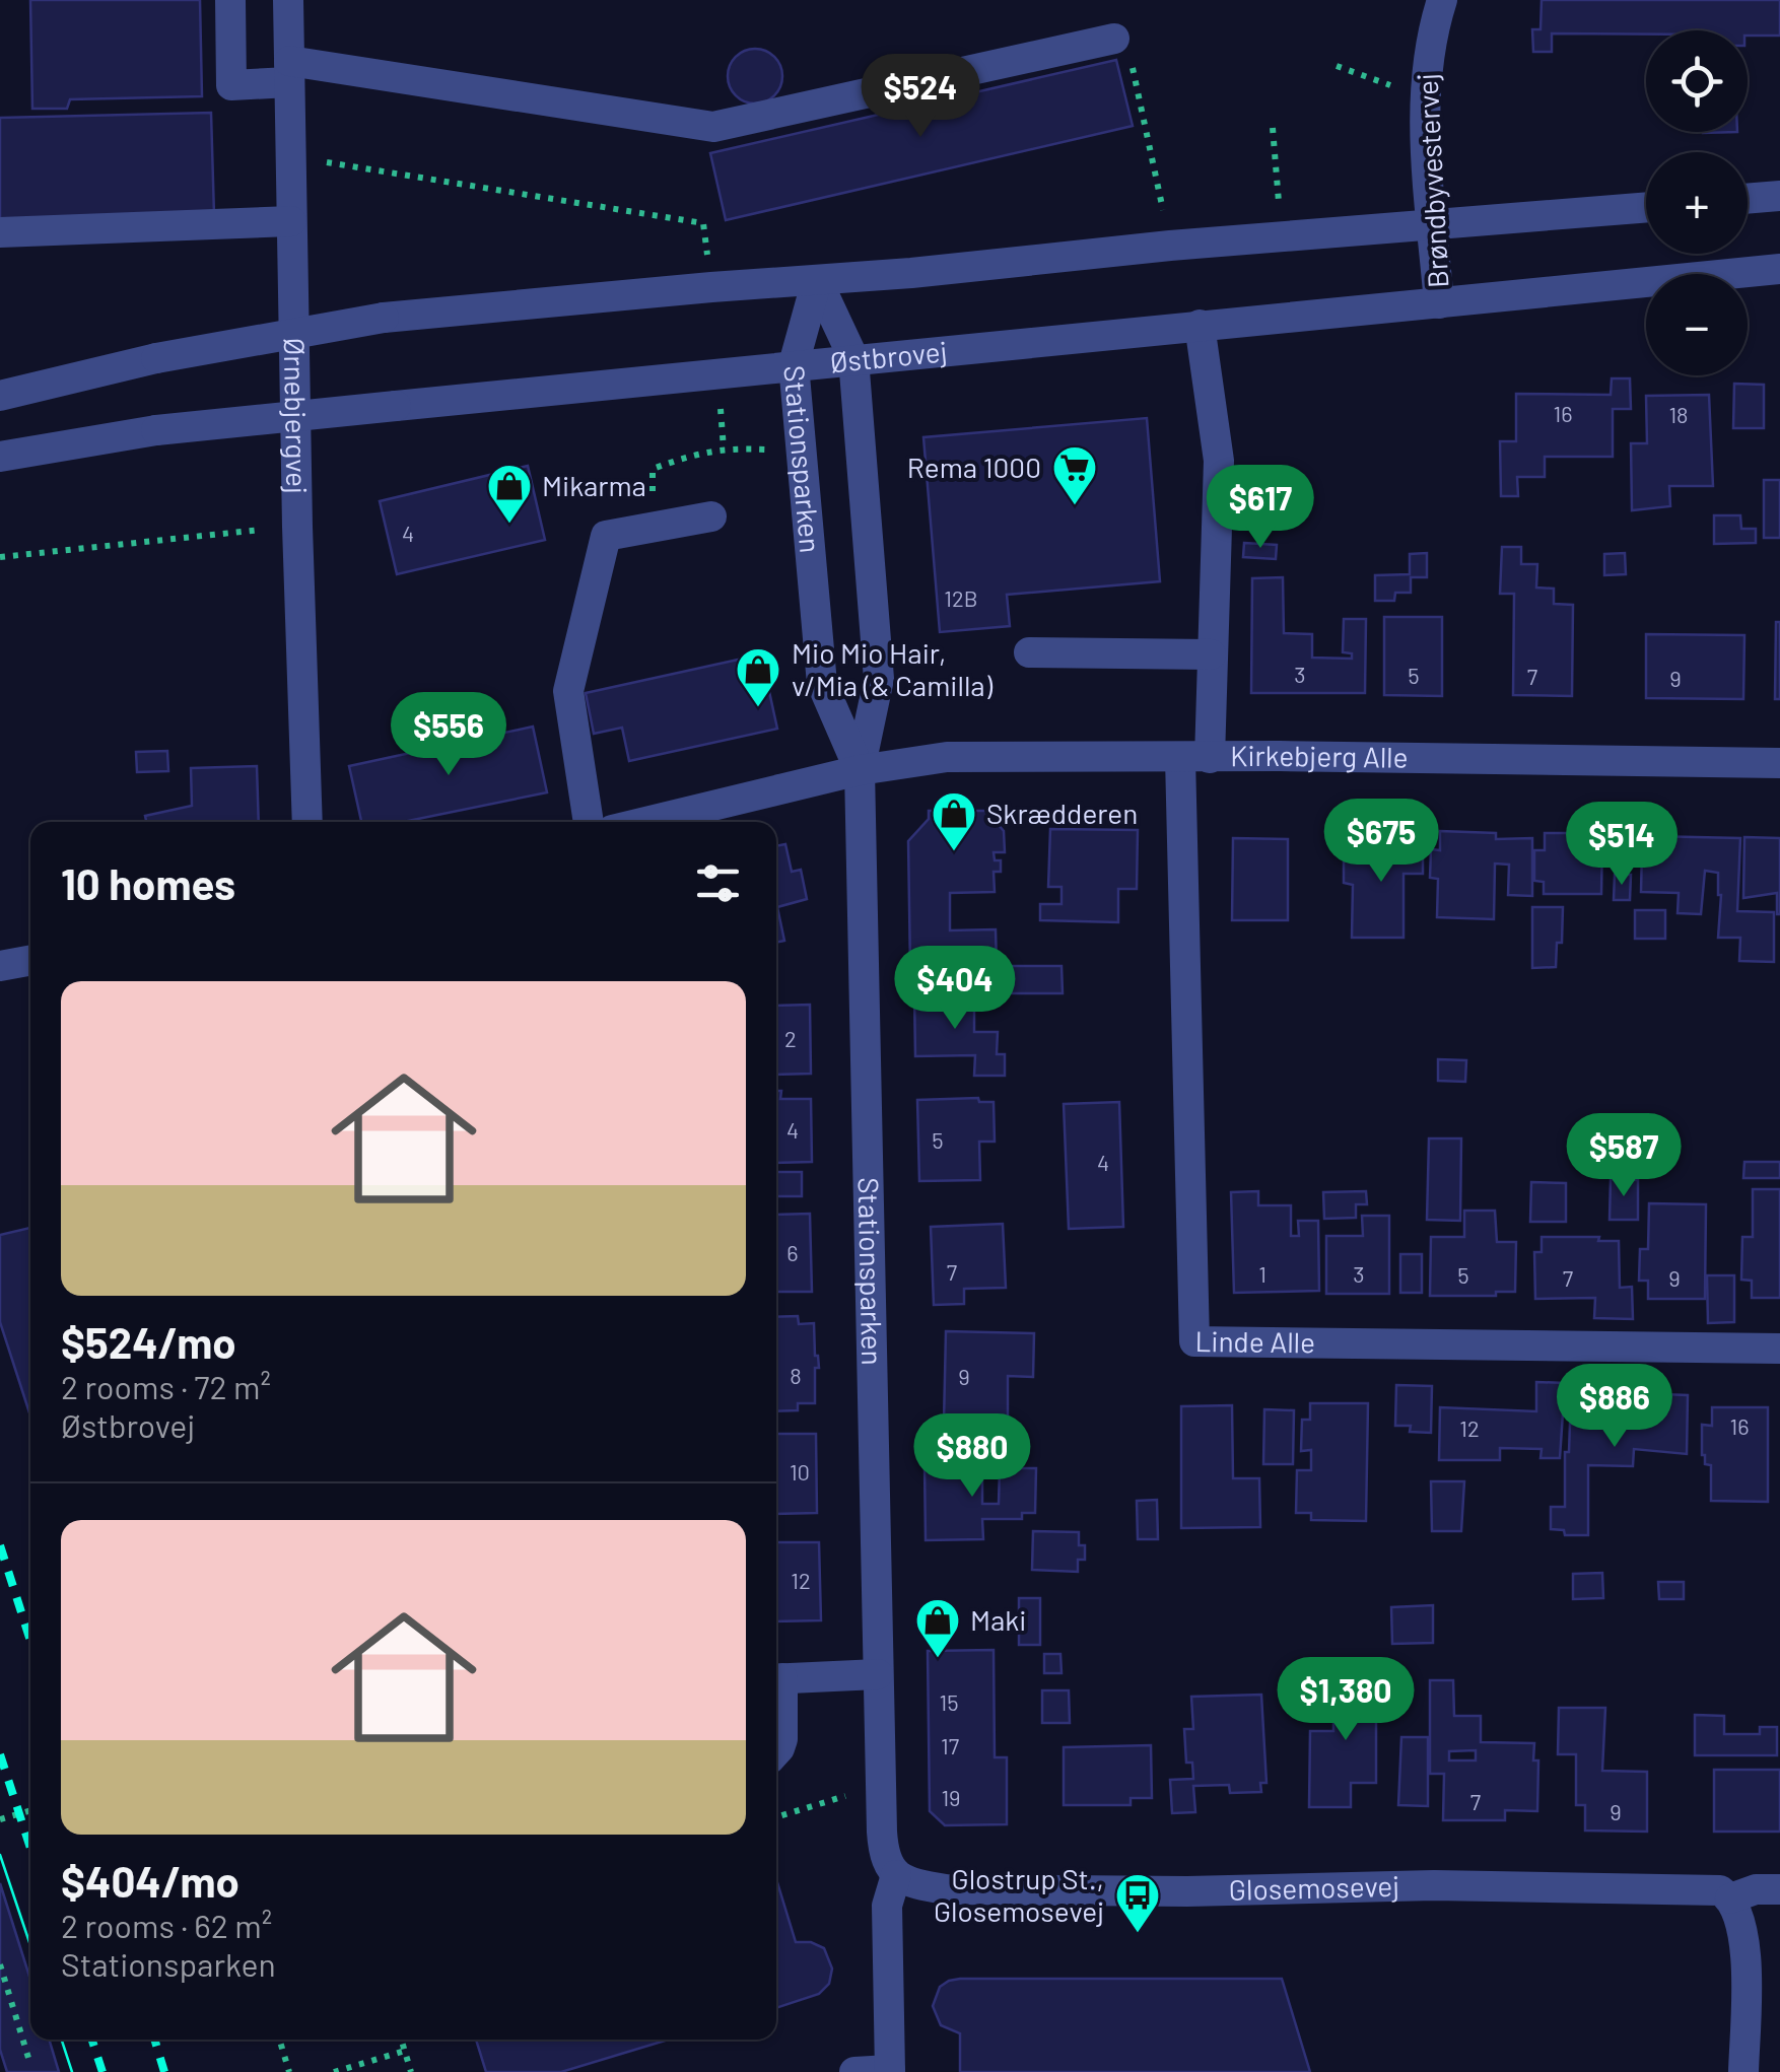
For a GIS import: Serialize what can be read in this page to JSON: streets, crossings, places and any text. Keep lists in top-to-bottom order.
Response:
{
  "streets": {
    "street": [
      "Brøndbyvestervej",
      "Østbrovej",
      "Ørnebjergvej",
      "Stationsparken",
      "Kirkebjerg Alle",
      "Linde Alle",
      "Glosemosevej"
    ]
  },
  "crossings": [
    ["Brøndbyvestervej", "Østbrovej"],
    ["Østbrovej", "Stationsparken"],
    ["Stationsparken", "Kirkebjerg Alle"],
    ["Stationsparken", "Glosemosevej"],
    ["Kirkebjerg Alle", "Linde Alle"]
  ],
  "places": {
    "supermarket": ["Rema 1000"],
    "shop": [
      "Mikarma",
      "Mio Mio Hair, v/Mia (& Camilla)",
      "Skrædderen",
      "Maki"
    ],
    "bus stop": ["Glostrup St., Glosemosevej"]
  },
  "house_numbers": [
    "16",
    "18",
    "4",
    "12B",
    "3",
    "5",
    "7",
    "9",
    "2",
    "4",
    "5",
    "4",
    "6",
    "7",
    "1",
    "3",
    "5",
    "7",
    "9",
    "8",
    "9",
    "16",
    "12",
    "10",
    "12",
    "15",
    "17",
    "19",
    "7",
    "9"
  ],
  "page": {
    "map_buttons": ["+", "−"],
    "price": [
      "$524",
      "$617",
      "$556",
      "$675",
      "$514",
      "$404",
      "$587",
      "$886",
      "$880",
      "$1,380"
    ],
    "heading": "10 homes",
    "list": [
      {
        "name": "$524/mo",
        "note": "2 rooms · 72 m² · Østbrovej"
      },
      {
        "name": "$404/mo",
        "note": "2 rooms · 62 m² · Stationsparken"
      }
    ]
  }
}
